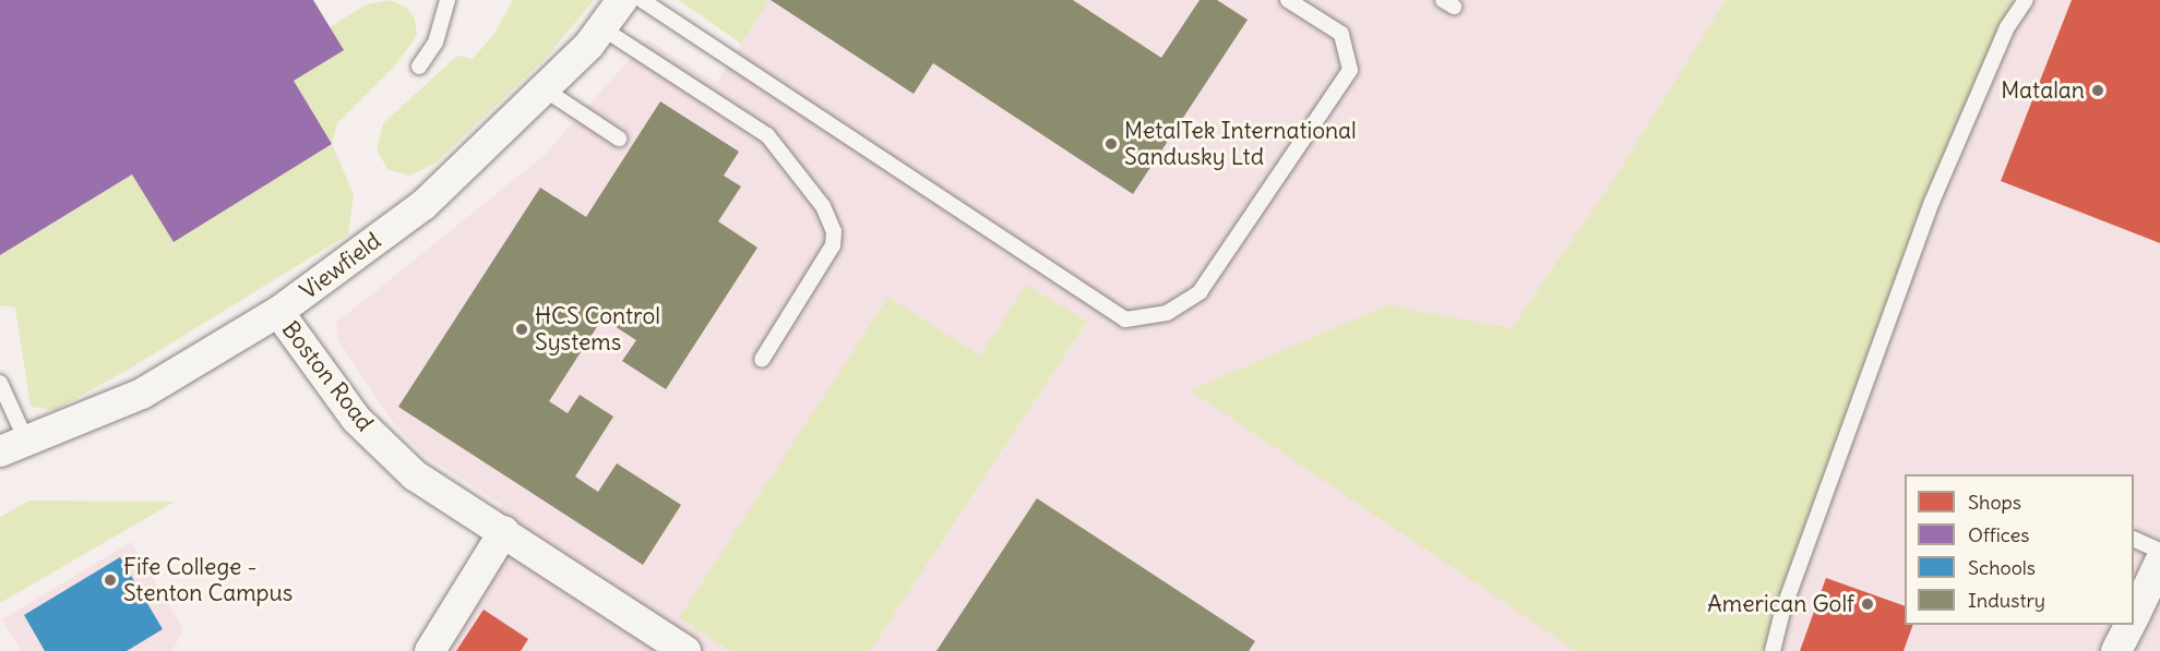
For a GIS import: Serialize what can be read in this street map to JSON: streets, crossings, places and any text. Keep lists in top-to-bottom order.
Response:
{
  "streets": {
    "street": ["Viewfield", "Boston Road"]
  },
  "crossings": [
    ["Viewfield", "Boston Road"]
  ],
  "places": [
    "Matalan",
    "MetalTek International Sandusky Ltd",
    "HCS Control Systems",
    "Fife College - Stenton Campus",
    "American Golf"
  ],
  "legend": [
    "Shops",
    "Offices",
    "Schools",
    "Industry"
  ]
}
